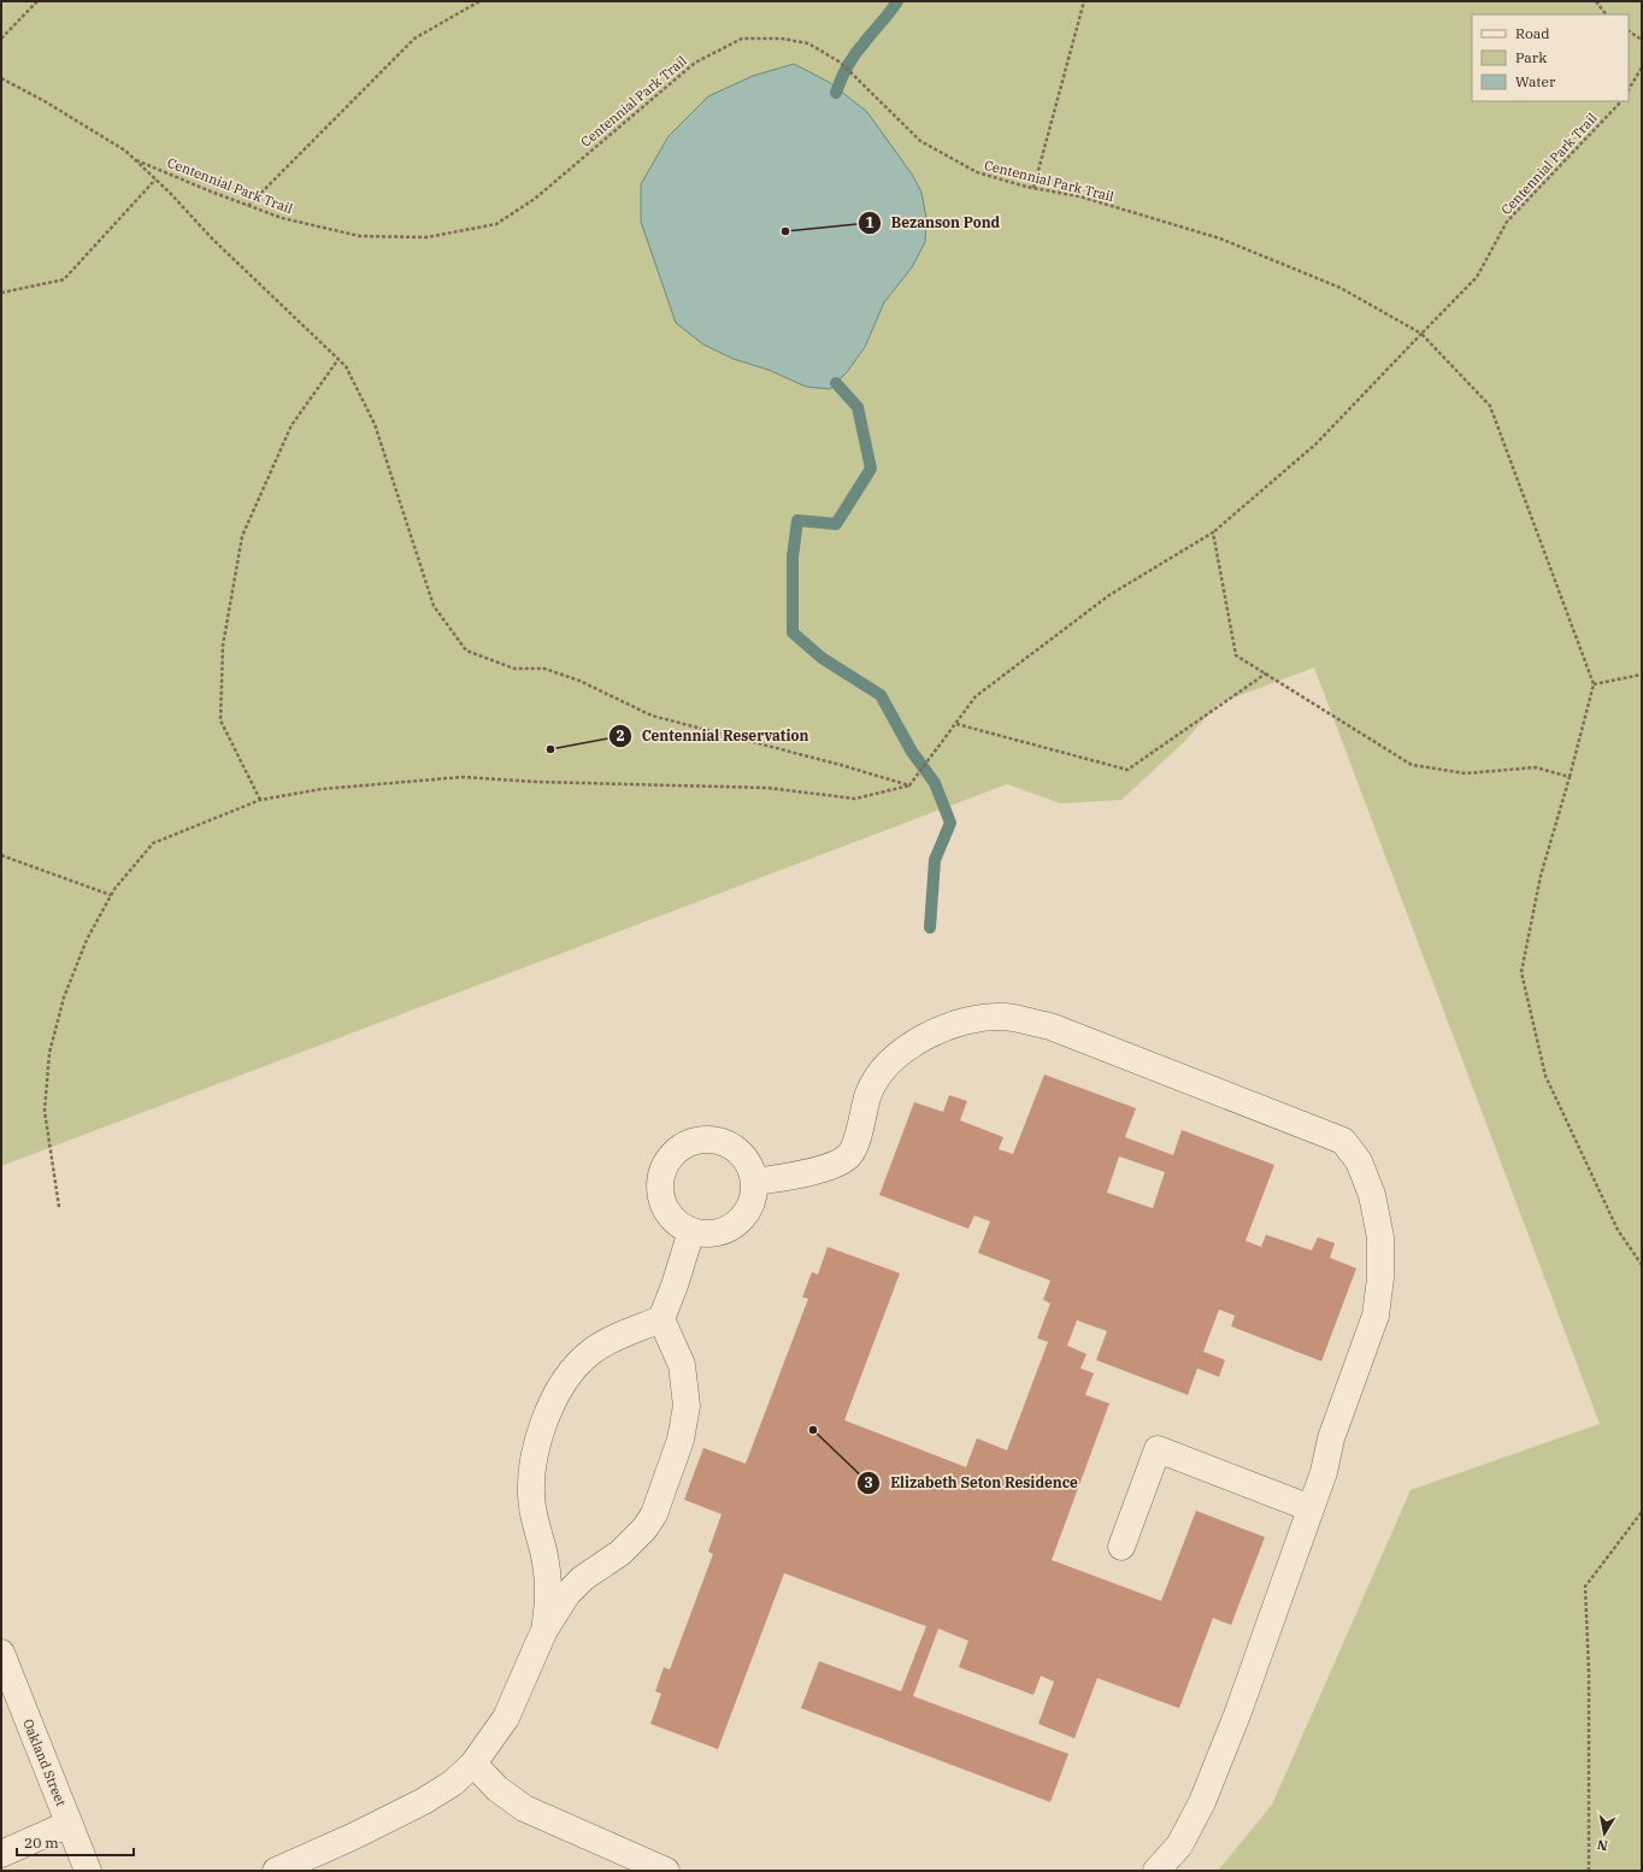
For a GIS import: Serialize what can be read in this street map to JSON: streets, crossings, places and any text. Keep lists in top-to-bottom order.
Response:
{
  "streets": {
    "street": ["Oakland Street"],
    "path": ["Centennial Park Trail"]
  },
  "places": ["Bezanson Pond", "Centennial Reservation", "Elizabeth Seton Residence"],
  "legend": ["Road", "Park", "Water"],
  "scale_bar": "20 m",
  "north": "bottom"
}
